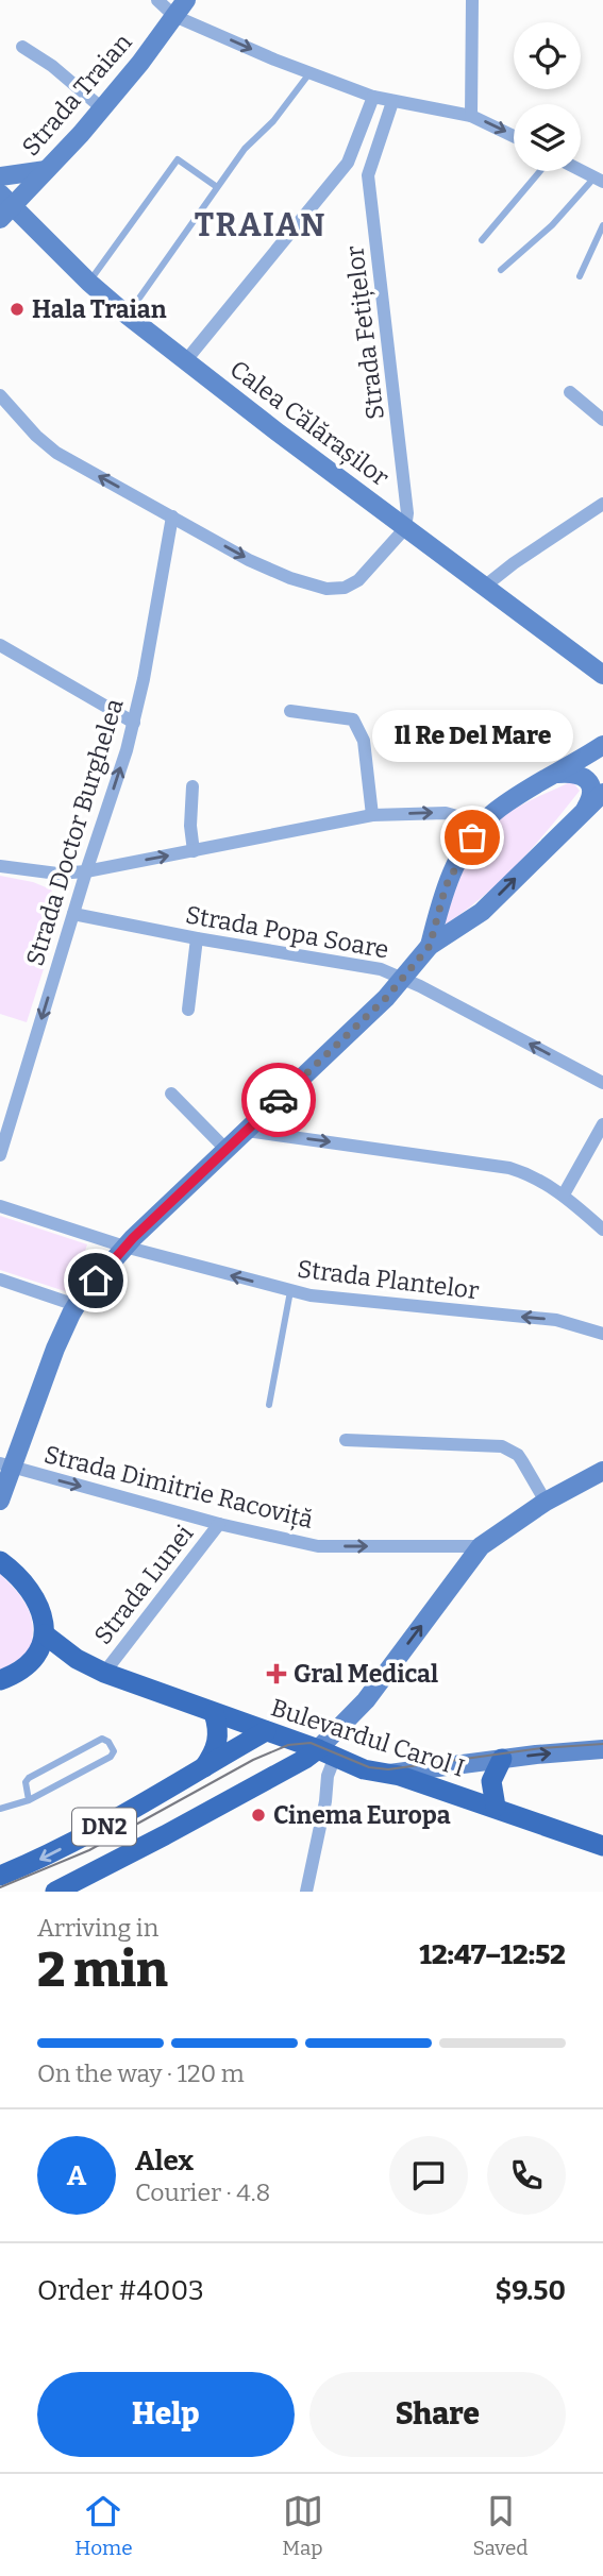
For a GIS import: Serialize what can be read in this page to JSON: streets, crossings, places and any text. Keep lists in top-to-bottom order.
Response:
{
  "streets": {
    "main road": ["Bulevardul Carol I", "DN2"],
    "street": [
      "Strada Traian",
      "Strada Fetițelor",
      "Calea Călărașilor",
      "Strada Doctor Burghelea",
      "Strada Popa Soare",
      "Strada Plantelor",
      "Strada Dimitrie Racoviță",
      "Strada Lunei"
    ]
  },
  "crossings": [
    ["Strada Traian", "Calea Călărașilor"],
    ["Strada Fetițelor", "Calea Călărașilor"],
    ["Strada Doctor Burghelea", "Strada Popa Soare"],
    ["Strada Dimitrie Racoviță", "Strada Lunei"],
    ["Strada Lunei", "Bulevardul Carol I"],
    ["Bulevardul Carol I", "DN2"]
  ],
  "one_way": ["Strada Popa Soare", "Strada Plantelor", "Strada Dimitrie Racoviță"],
  "districts": ["TRAIAN"],
  "places": {
    "other": ["Hala Traian", "Il Re Del Mare", "Cinema Europa"],
    "health": ["Gral Medical"]
  },
  "page": {
    "bubble": "Il Re Del Mare",
    "heading": ["2 min", "Arriving in", "12:47–12:52"],
    "panel": [
      "Alex",
      "Courier · 4.8",
      "Order #4003",
      "$9.50"
    ],
    "bar": "On the way · 120 m",
    "round": "A",
    "buttons": ["Help", "Share"],
    "tabs": ["Home", "Map", "Saved"]
  }
}
